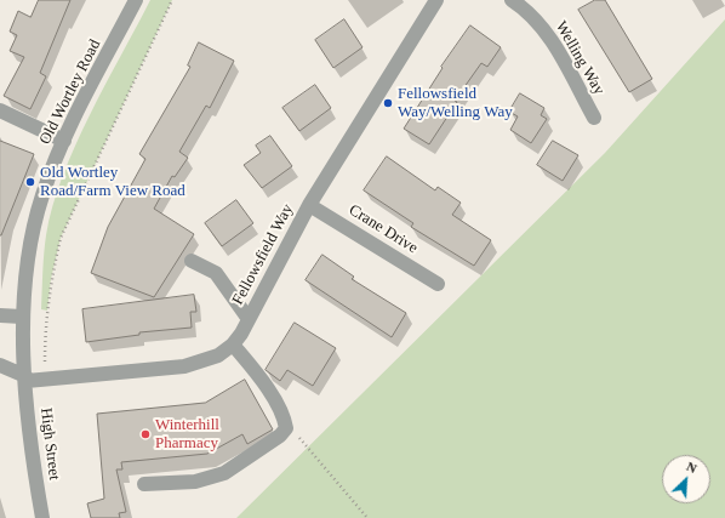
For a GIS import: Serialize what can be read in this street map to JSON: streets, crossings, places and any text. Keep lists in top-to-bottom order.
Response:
{
  "streets": {
    "street": [
      "Welling Way",
      "Old Wortley Road",
      "Crane Drive",
      "Fellowsfield Way",
      "High Street"
    ]
  },
  "crossings": [
    ["Old Wortley Road", "High Street"],
    ["Crane Drive", "Fellowsfield Way"],
    ["Fellowsfield Way", "High Street"]
  ],
  "places": ["Fellowsfield Way/Welling Way", "Old Wortley Road/Farm View Road", "Winterhill Pharmacy"],
  "north": "top right"
}
